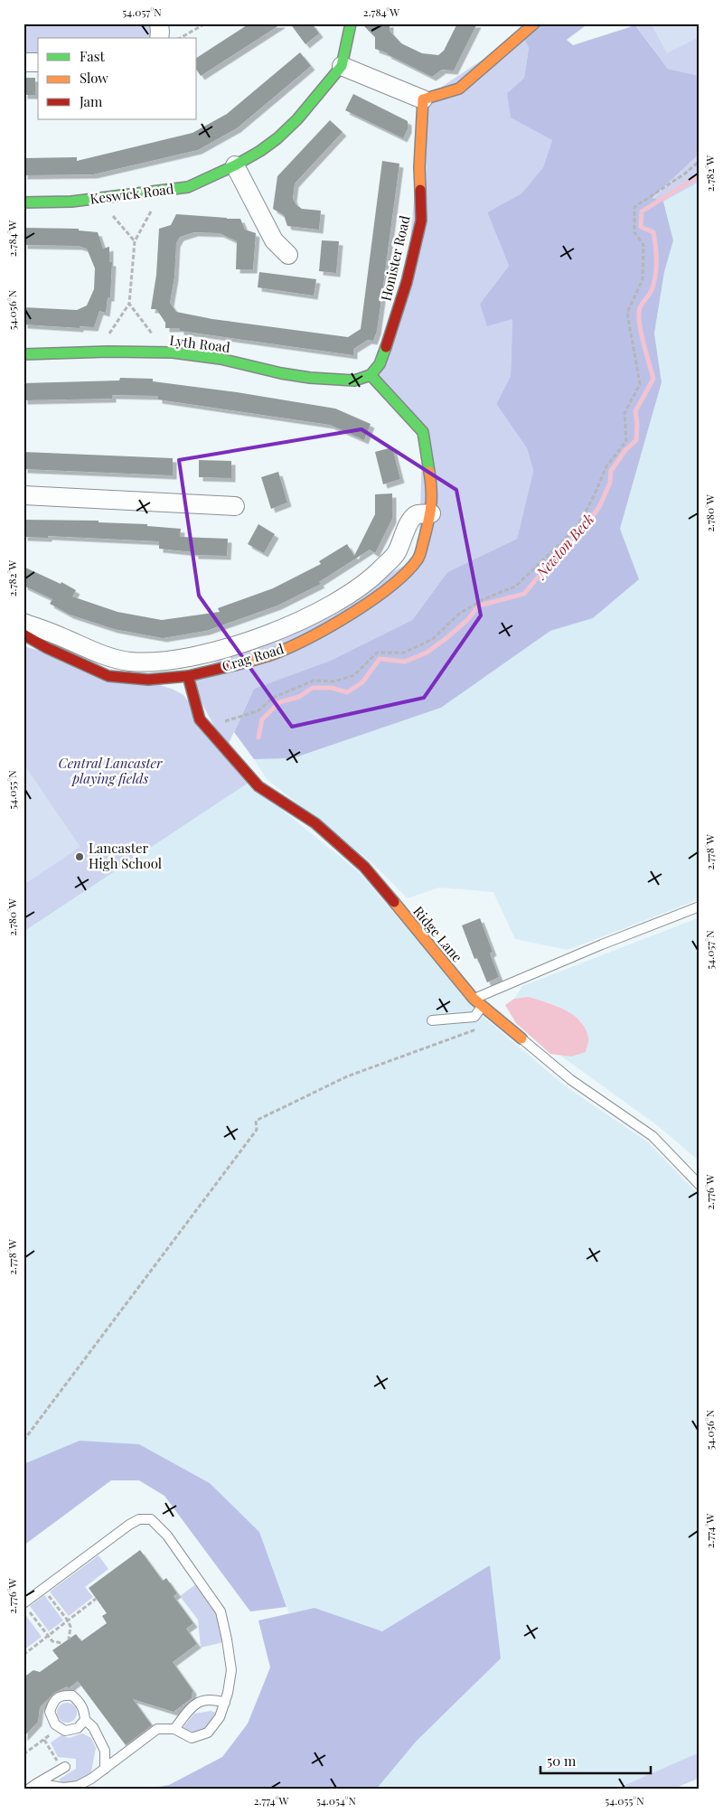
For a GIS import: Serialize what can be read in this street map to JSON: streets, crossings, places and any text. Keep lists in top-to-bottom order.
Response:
{
  "streets": {
    "street": [
      "Keswick Road",
      "Honister Road",
      "Lyth Road",
      "Crag Road",
      "Ridge Lane"
    ]
  },
  "crossings": [
    ["Honister Road", "Lyth Road"],
    ["Honister Road", "Crag Road"],
    ["Lyth Road", "Crag Road"],
    ["Crag Road", "Ridge Lane"]
  ],
  "water": ["Newton Beck"],
  "parks": ["Central Lancaster playing fields"],
  "places": ["Lancaster High School"],
  "legend": ["Fast", "Slow", "Jam"],
  "scale_bar": "50 m",
  "coordinates": [
    "54.057°N",
    "2.784°W",
    "2.782°W",
    "54.056°N",
    "2.780°W",
    "54.055°N",
    "2.778°W",
    "2.776°W",
    "2.774°W",
    "54.054°N"
  ]
}
